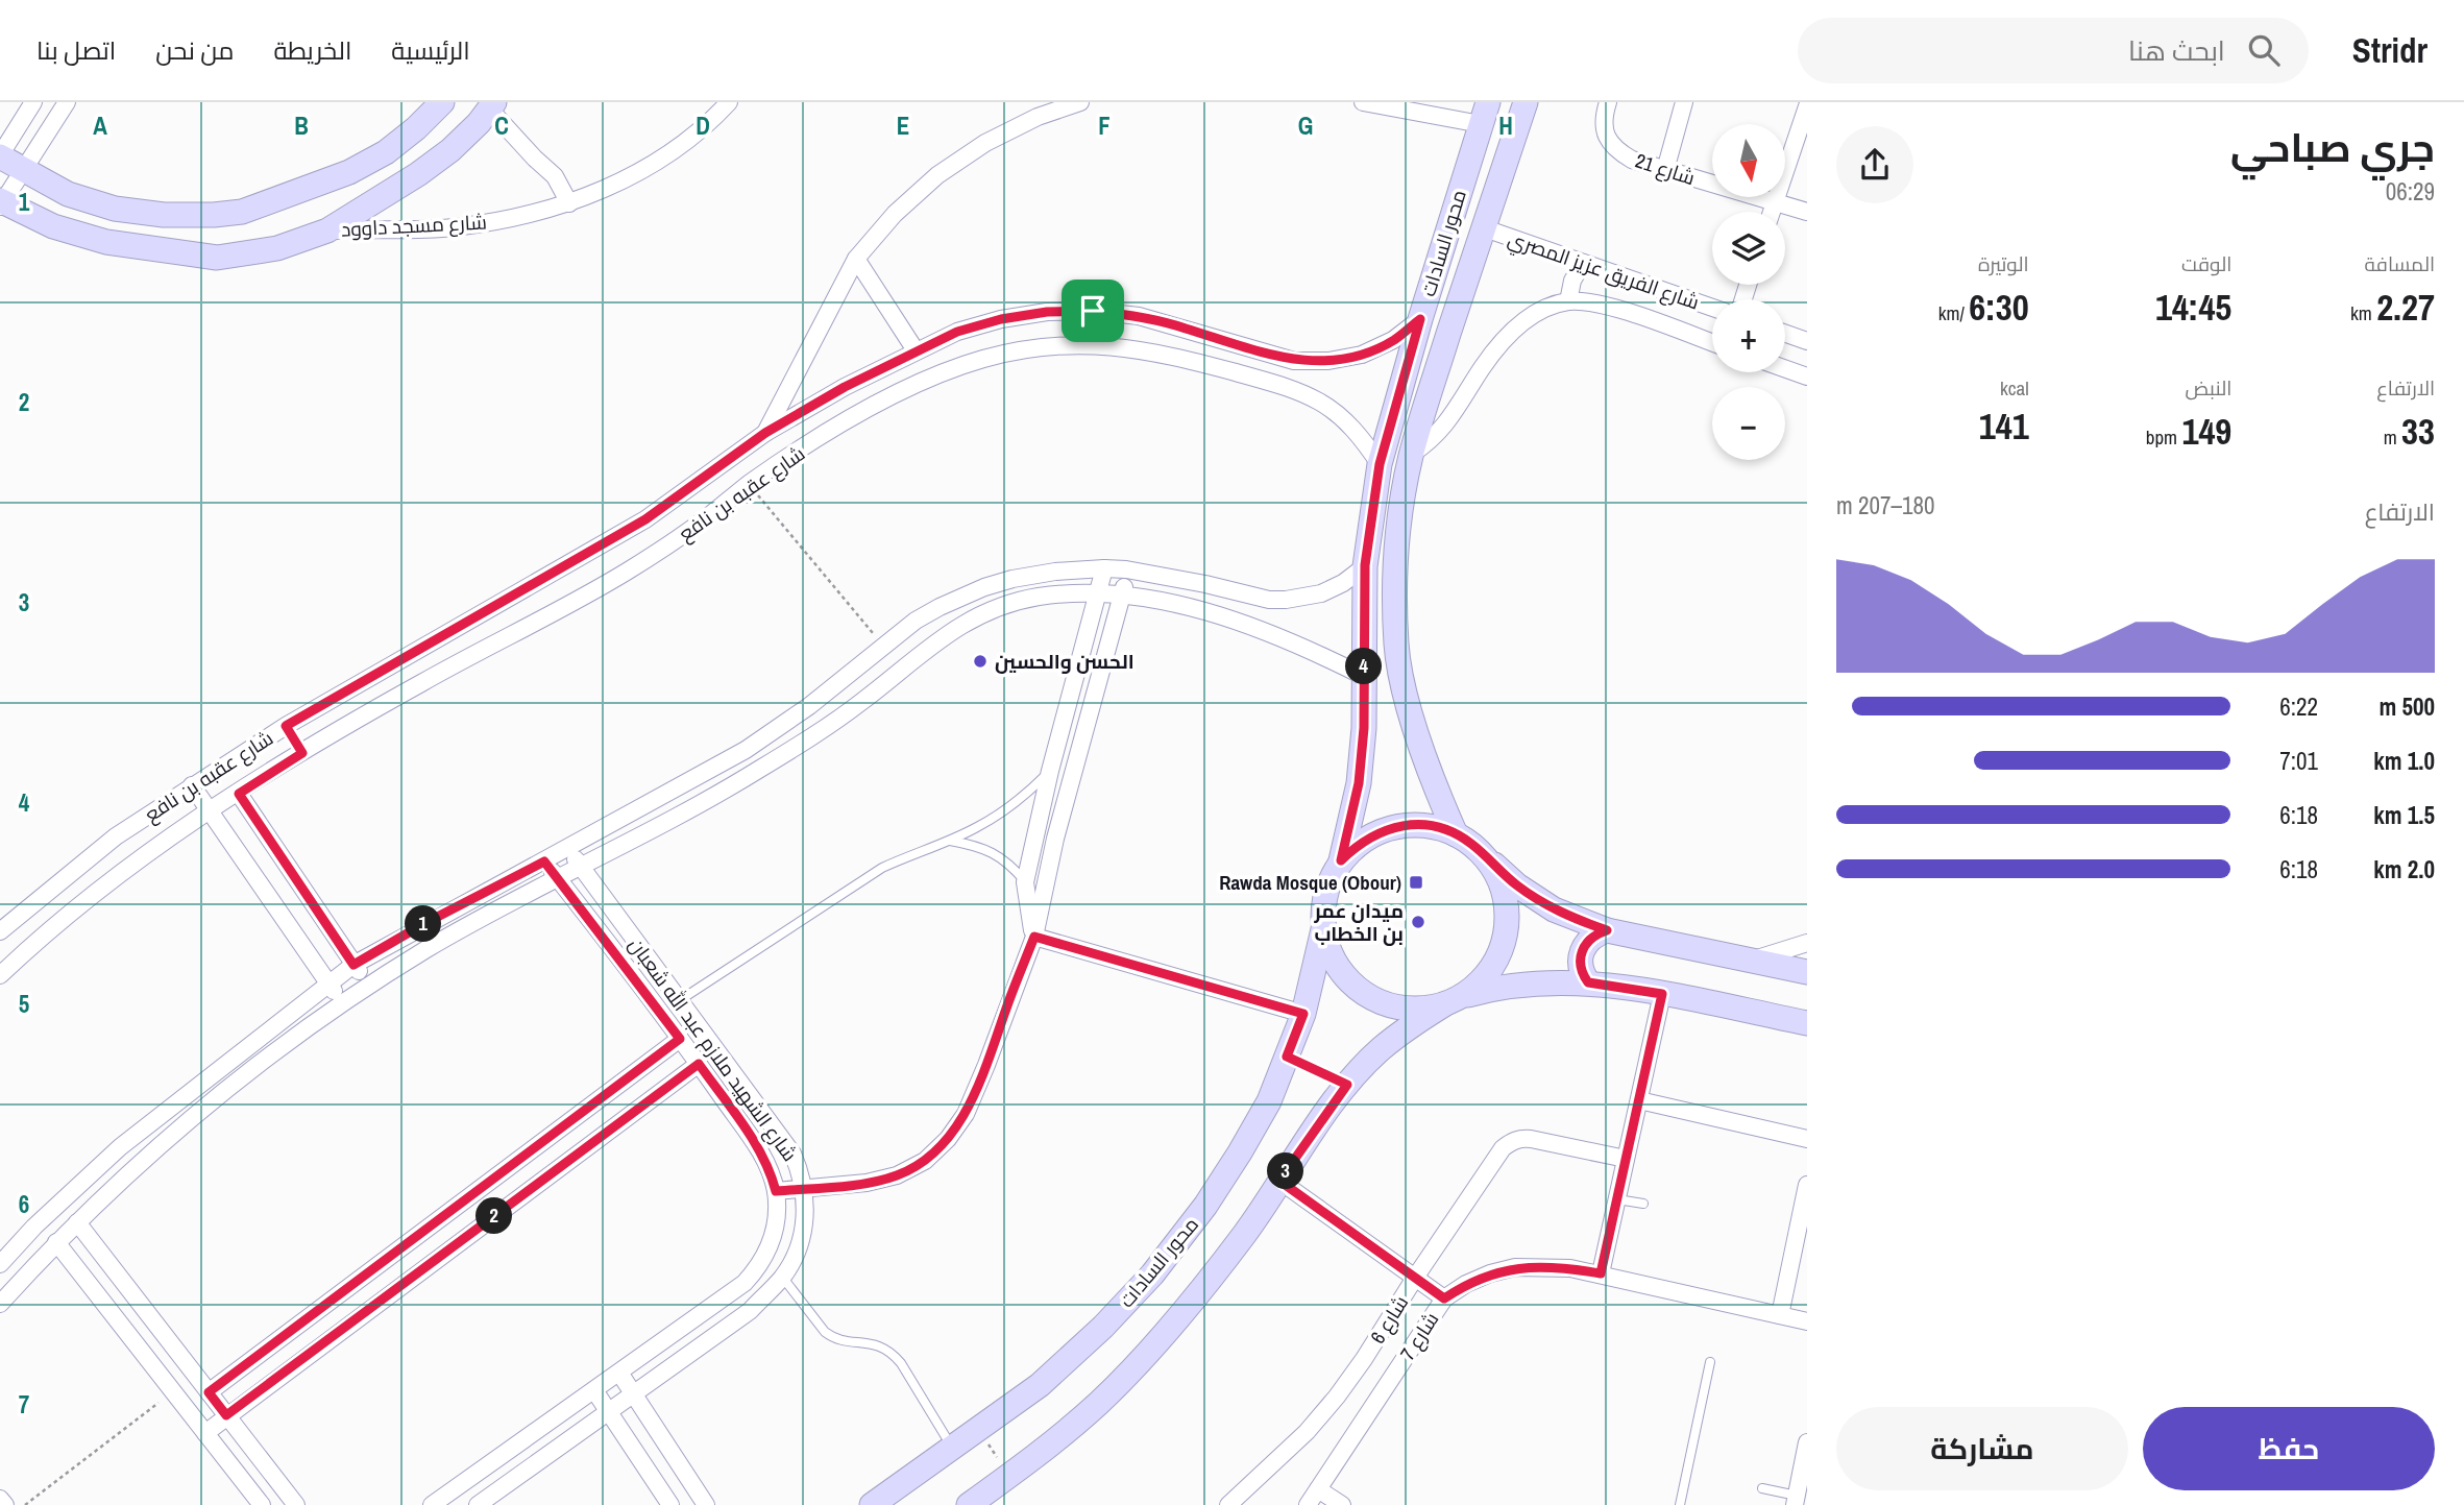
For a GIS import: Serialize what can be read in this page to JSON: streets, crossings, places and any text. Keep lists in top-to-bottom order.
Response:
{
  "streets": {
    "street": [
      "شارع 21",
      "شارع مسجد داوود",
      "محور السادات",
      "شارع الفريق عزيز المصري",
      "شارع عقبه بن نافع",
      "شارع الشهيد ملازم عبد الله شعبان",
      "شارع 6",
      "شارع 7"
    ]
  },
  "crossings": [
    ["محور السادات", "شارع الفريق عزيز المصري"],
    ["محور السادات", "شارع عقبه بن نافع"]
  ],
  "places": {
    "other": ["الحسن والحسين", "ميدان عمر بن الخطاب"],
    "transit": ["Rawda Mosque (Obour)"]
  },
  "north": "bottom",
  "page": {
    "header": "Stridr",
    "search": "ابحث هنا",
    "nav": [
      "الرئيسية",
      "الخريطة",
      "من نحن",
      "اتصل بنا"
    ],
    "heading": ["جري صباحي", "06:29"],
    "map_buttons": ["+", "−"],
    "stats": [
      ["المسافة", "2.27 km"],
      ["الوقت", "14:45"],
      ["الوتيرة", "6:30 /km"],
      ["الارتفاع", "33 m"],
      ["النبض", "149 bpm"],
      ["kcal", "141"]
    ],
    "chart": ["الارتفاع", "180–207 m"],
    "pins": [
      "4",
      "1",
      "3",
      "2"
    ],
    "list": [
      {
        "name": "500 m",
        "note": "6:22"
      },
      {
        "name": "1.0 km",
        "note": "7:01"
      },
      {
        "name": "1.5 km",
        "note": "6:18"
      },
      {
        "name": "2.0 km",
        "note": "6:18"
      }
    ],
    "buttons": ["حفظ", "مشاركة"]
  },
  "grid": {
    "columns": [
      "A",
      "B",
      "C",
      "D",
      "E",
      "F",
      "G",
      "H"
    ],
    "rows": [
      "1",
      "2",
      "3",
      "4",
      "5",
      "6",
      "7"
    ]
  }
}
